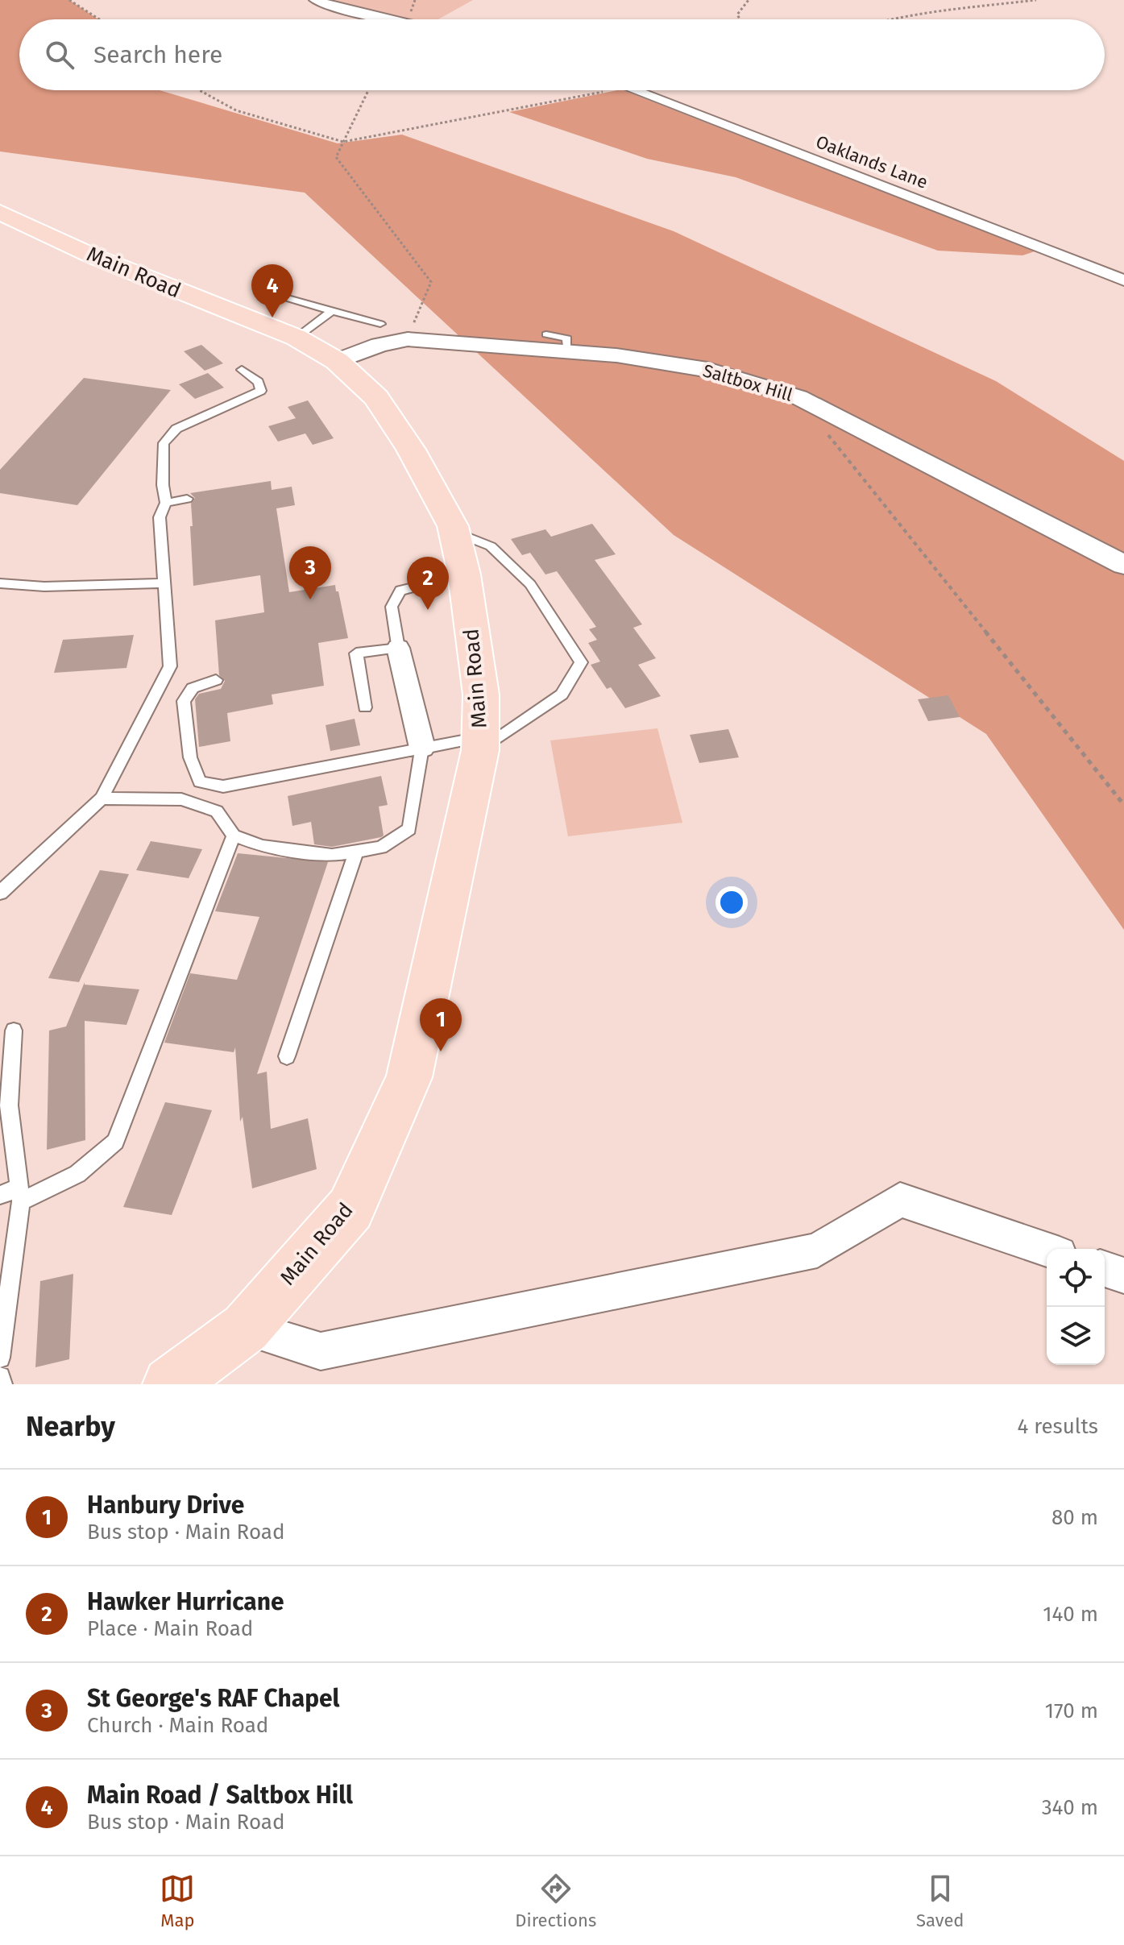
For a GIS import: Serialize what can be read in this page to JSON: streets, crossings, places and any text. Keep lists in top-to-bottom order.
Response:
{
  "streets": {
    "main road": ["Main Road"],
    "street": ["Oaklands Lane", "Saltbox Hill"]
  },
  "crossings": [
    ["Main Road", "Saltbox Hill"]
  ],
  "page": {
    "search": "Search here",
    "pins": [
      "4",
      "3",
      "2",
      "1"
    ],
    "heading": ["Nearby", "4 results"],
    "list": [
      {
        "mark": "1",
        "name": "Hanbury Drive",
        "note": "Bus stop · Main Road",
        "value": "80 m"
      },
      {
        "mark": "2",
        "name": "Hawker Hurricane",
        "note": "Place · Main Road",
        "value": "140 m"
      },
      {
        "mark": "3",
        "name": "St George's RAF Chapel",
        "note": "Church · Main Road",
        "value": "170 m"
      },
      {
        "mark": "4",
        "name": "Main Road / Saltbox Hill",
        "note": "Bus stop · Main Road",
        "value": "340 m"
      }
    ],
    "nav": ["Map", "Directions", "Saved"]
  }
}
